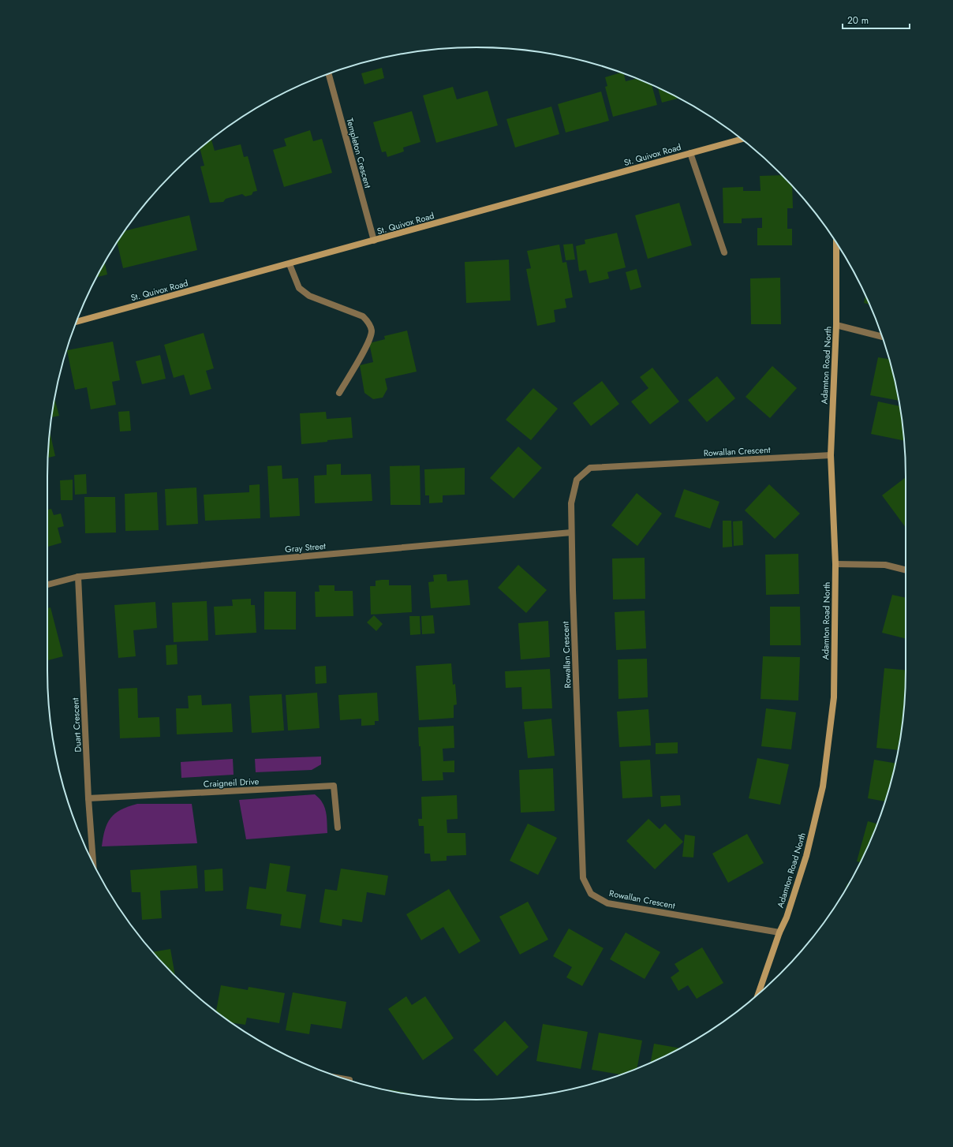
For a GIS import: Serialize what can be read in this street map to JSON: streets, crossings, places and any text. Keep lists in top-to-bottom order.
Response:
{
  "streets": {
    "street": [
      "Templeton Crescent",
      "St. Quivox Road",
      "Adamton Road North",
      "Rowallan Crescent",
      "Gray Street",
      "Duart Crescent",
      "Craigneil Drive"
    ]
  },
  "crossings": [
    ["Templeton Crescent", "St. Quivox Road"],
    ["Adamton Road North", "Rowallan Crescent"],
    ["Rowallan Crescent", "Gray Street"],
    ["Gray Street", "Duart Crescent"],
    ["Duart Crescent", "Craigneil Drive"]
  ],
  "scale_bar": "20 m"
}
